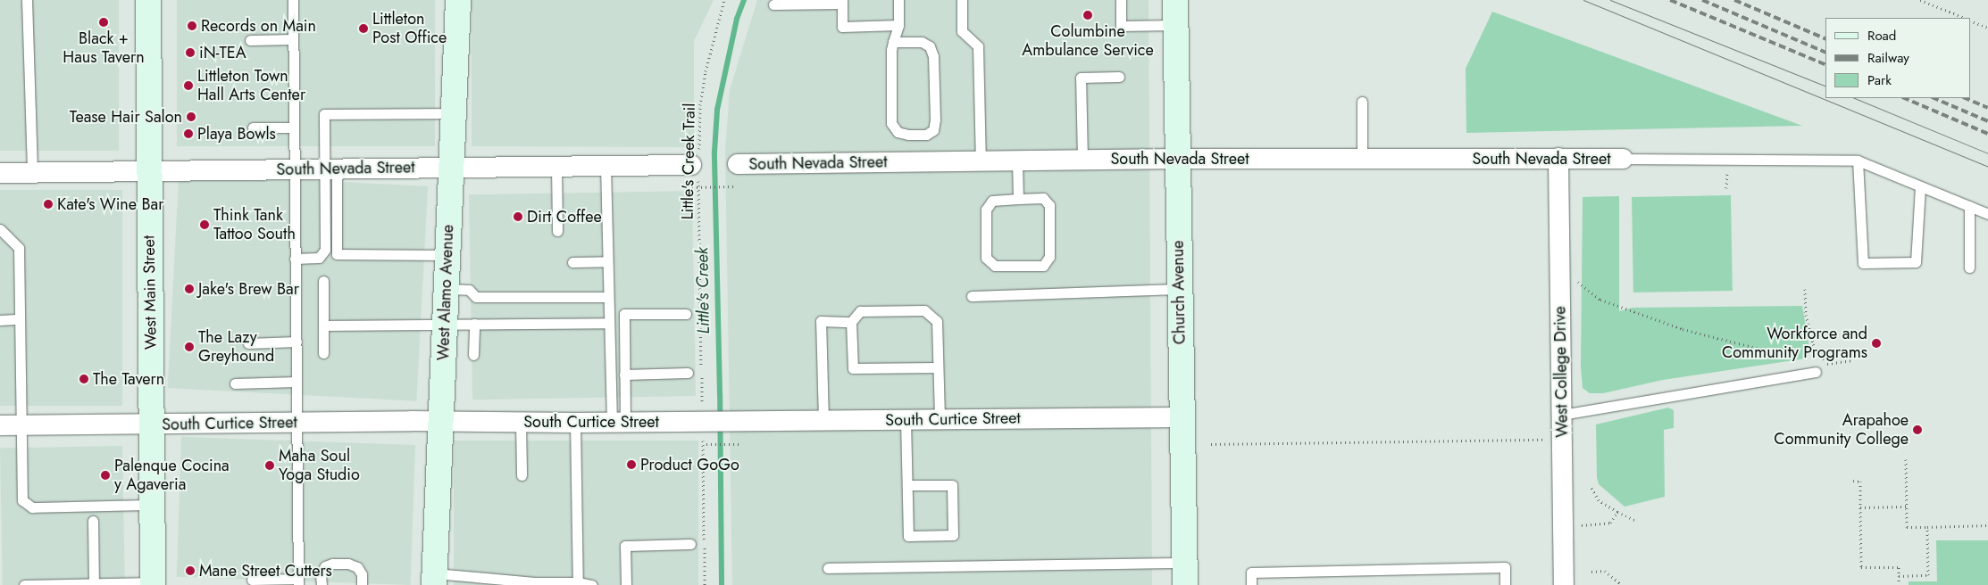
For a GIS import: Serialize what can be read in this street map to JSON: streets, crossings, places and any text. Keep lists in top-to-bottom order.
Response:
{
  "streets": {
    "main road": ["West Main Street", "West Alamo Avenue", "Church Avenue"],
    "street": ["South Nevada Street", "West College Drive", "South Curtice Street"],
    "path": ["Little's Creek Trail"]
  },
  "crossings": [
    ["South Nevada Street", "Little's Creek Trail"],
    ["South Nevada Street", "West Main Street"],
    ["South Nevada Street", "West Alamo Avenue"],
    ["South Nevada Street", "Church Avenue"],
    ["South Nevada Street", "West College Drive"],
    ["Little's Creek Trail", "South Curtice Street"],
    ["West Main Street", "South Curtice Street"],
    ["West Alamo Avenue", "South Curtice Street"],
    ["Church Avenue", "South Curtice Street"]
  ],
  "water": ["Little's Creek"],
  "places": [
    "Columbine Ambulance Service",
    "Black + Haus Tavern",
    "Records on Main",
    "Littleton Post Office",
    "iN-TEA",
    "Littleton Town Hall Arts Center",
    "Tease Hair Salon",
    "Playa Bowls",
    "Kate's Wine Bar",
    "Dirt Coffee",
    "Think Tank Tattoo South",
    "Jake's Brew Bar",
    "Workforce and Community Programs",
    "The Lazy Greyhound",
    "The Tavern",
    "Arapahoe Community College",
    "Product GoGo",
    "Maha Soul Yoga Studio",
    "Palenque Cocina y Agaveria",
    "Mane Street Cutters"
  ],
  "legend": ["Road", "Railway", "Park"]
}
